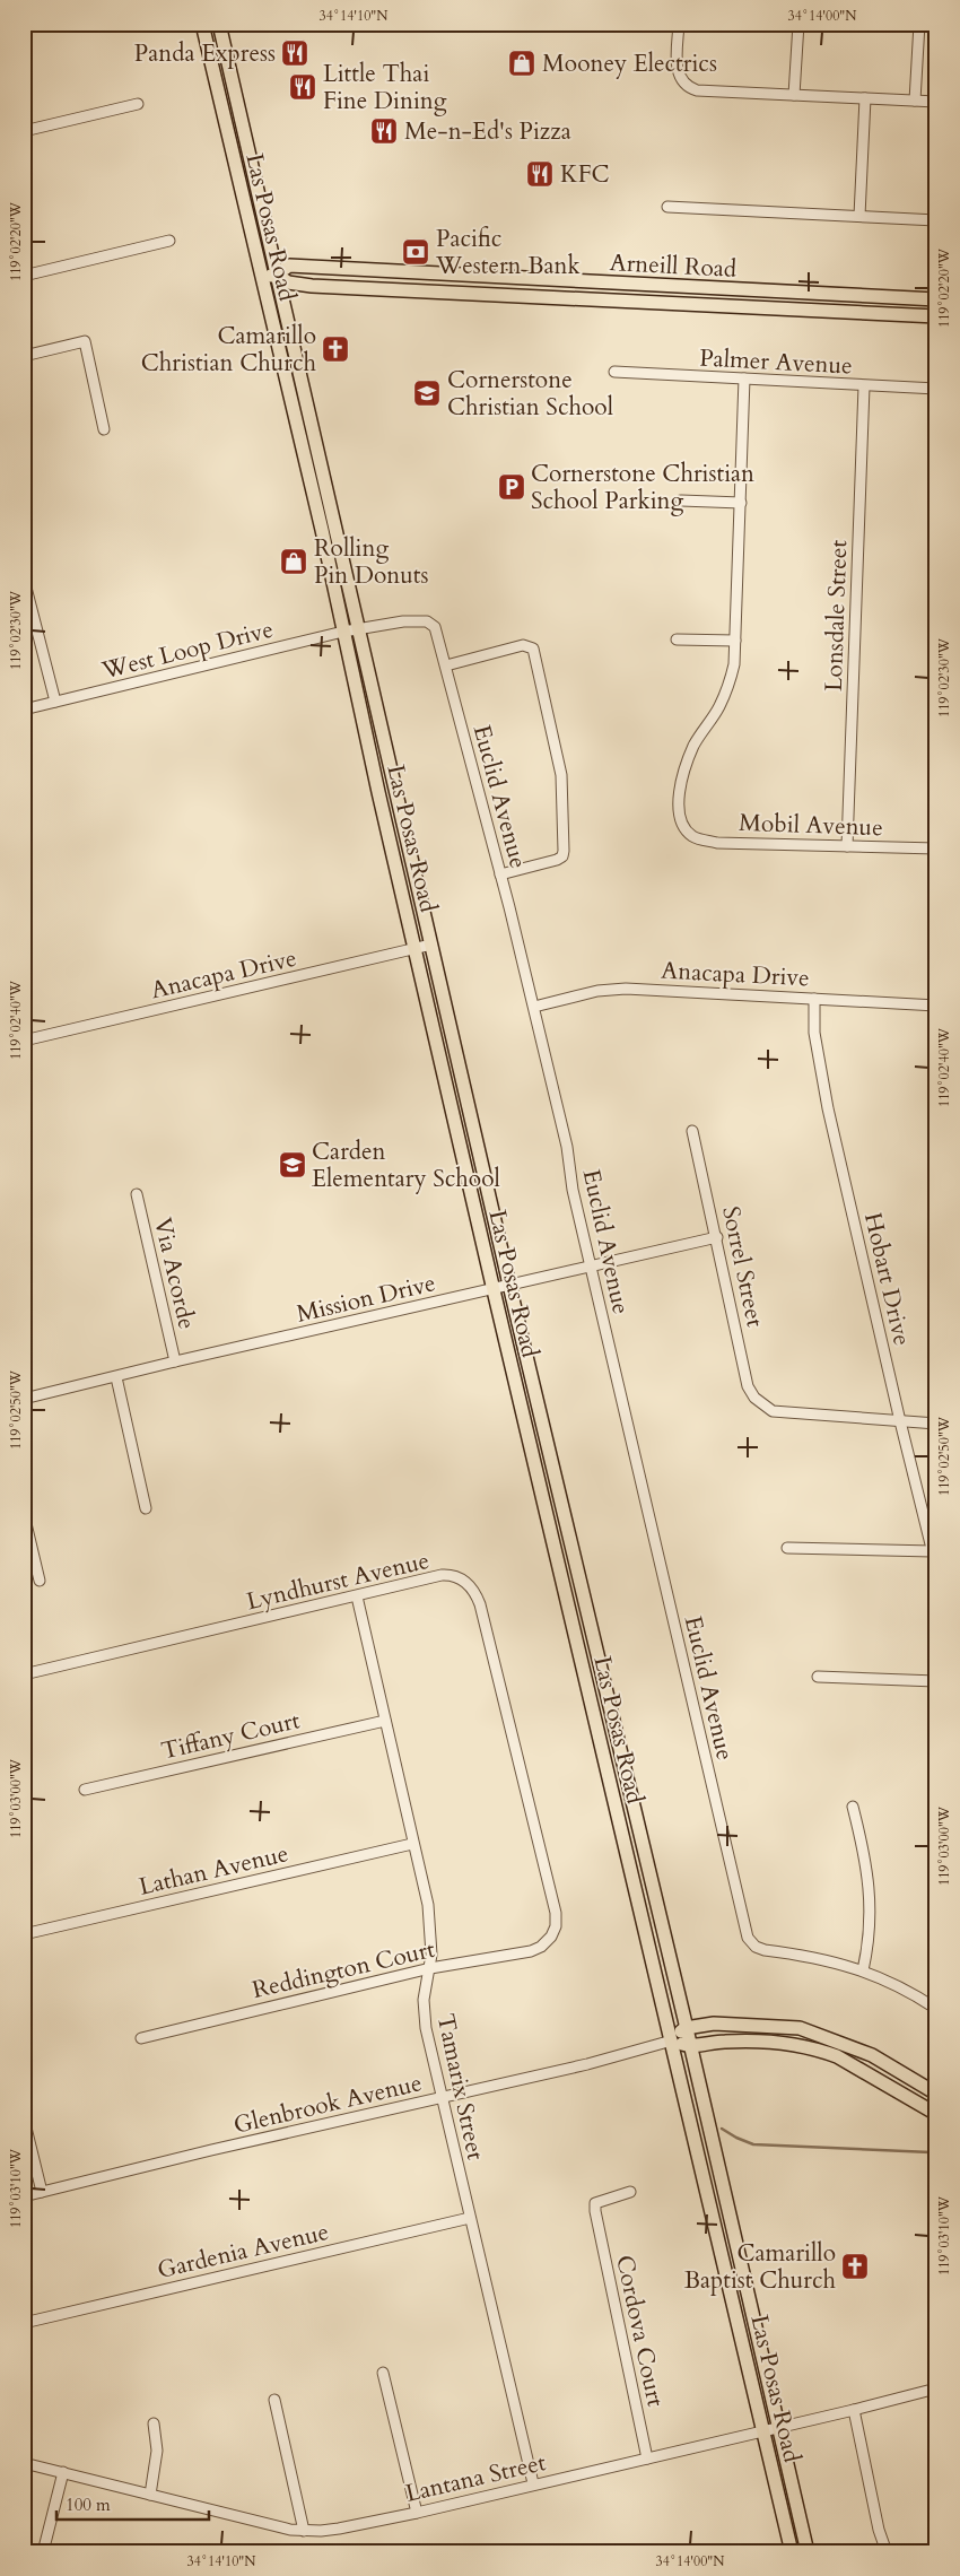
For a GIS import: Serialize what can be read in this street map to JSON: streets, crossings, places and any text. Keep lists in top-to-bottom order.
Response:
{
  "streets": {
    "main road": ["Las Posas Road", "Arneill Road"],
    "street": [
      "Palmer Avenue",
      "Lonsdale Street",
      "West Loop Drive",
      "Euclid Avenue",
      "Mobil Avenue",
      "Anacapa Drive",
      "Sorrel Street",
      "Via Acorde",
      "Hobart Drive",
      "Mission Drive",
      "Lyndhurst Avenue",
      "Tiffany Court",
      "Lathan Avenue",
      "Reddington Court",
      "Tamarix Street",
      "Glenbrook Avenue",
      "Gardenia Avenue",
      "Cordova Court",
      "Lantana Street"
    ]
  },
  "crossings": [
    ["Las Posas Road", "Arneill Road"],
    ["Las Posas Road", "West Loop Drive"],
    ["Las Posas Road", "Euclid Avenue"],
    ["Las Posas Road", "Anacapa Drive"],
    ["Las Posas Road", "Mission Drive"],
    ["Las Posas Road", "Glenbrook Avenue"],
    ["Las Posas Road", "Lantana Street"],
    ["Palmer Avenue", "Lonsdale Street"],
    ["Lonsdale Street", "Mobil Avenue"],
    ["West Loop Drive", "Euclid Avenue"],
    ["Euclid Avenue", "Anacapa Drive"],
    ["Euclid Avenue", "Mission Drive"],
    ["Anacapa Drive", "Hobart Drive"],
    ["Sorrel Street", "Hobart Drive"],
    ["Sorrel Street", "Mission Drive"],
    ["Via Acorde", "Mission Drive"],
    ["Lyndhurst Avenue", "Reddington Court"],
    ["Lyndhurst Avenue", "Tamarix Street"],
    ["Tiffany Court", "Tamarix Street"],
    ["Lathan Avenue", "Tamarix Street"],
    ["Reddington Court", "Tamarix Street"],
    ["Tamarix Street", "Glenbrook Avenue"],
    ["Tamarix Street", "Gardenia Avenue"],
    ["Tamarix Street", "Lantana Street"],
    ["Cordova Court", "Lantana Street"]
  ],
  "places": {
    "restaurant": [
      "Panda Express",
      "Little Thai Fine Dining",
      "Me-n-Ed's Pizza",
      "KFC"
    ],
    "shop": ["Mooney Electrics", "Rolling Pin Donuts"],
    "bank": ["Pacific Western Bank"],
    "church": ["Camarillo Christian Church", "Camarillo Baptist Church"],
    "school or university": ["Cornerstone Christian School", "Carden Elementary School"],
    "parking": ["Cornerstone Christian School Parking"]
  },
  "scale_bar": "100 m",
  "coordinates": [
    "34°14'10\"N",
    "34°14'00\"N",
    "119°02'20\"W",
    "119°02'30\"W",
    "119°02'40\"W",
    "119°02'50\"W",
    "119°03'00\"W",
    "119°03'10\"W"
  ]
}
